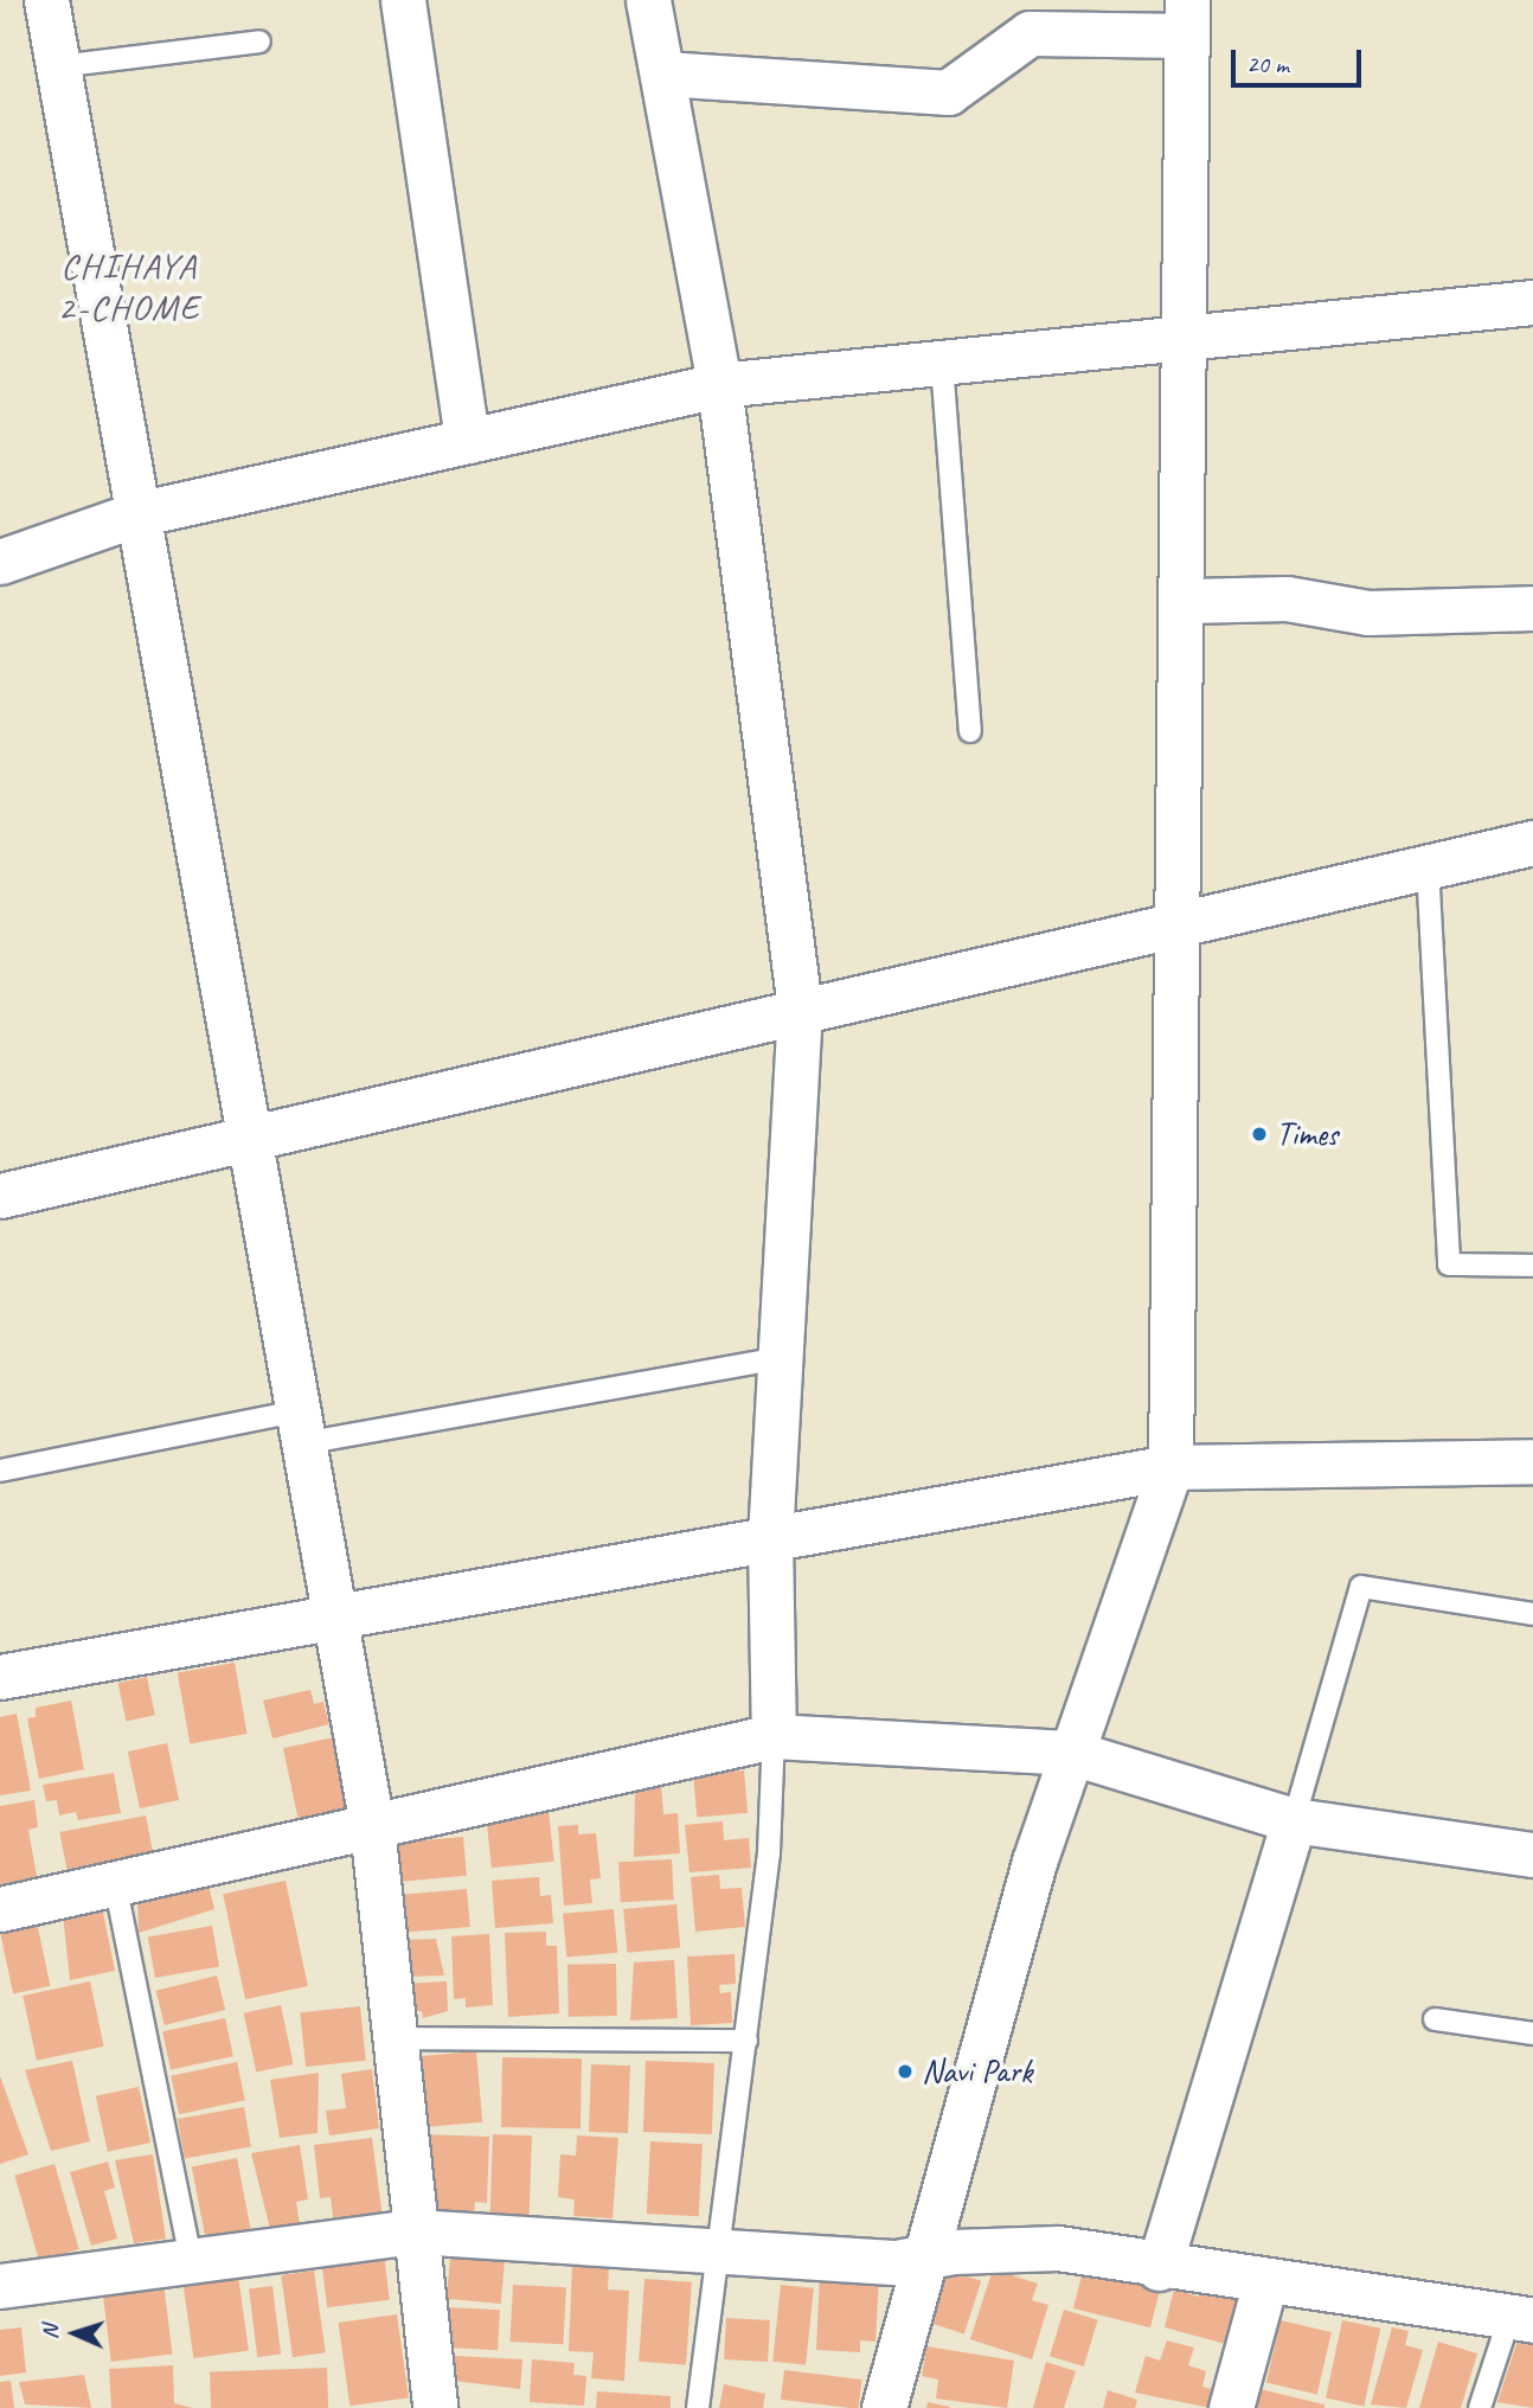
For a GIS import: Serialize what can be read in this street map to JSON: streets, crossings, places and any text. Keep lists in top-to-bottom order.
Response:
{
  "districts": ["CHIHAYA 2-CHOME"],
  "places": ["Times", "Navi Park"],
  "scale_bar": "20 m",
  "north": "left"
}
